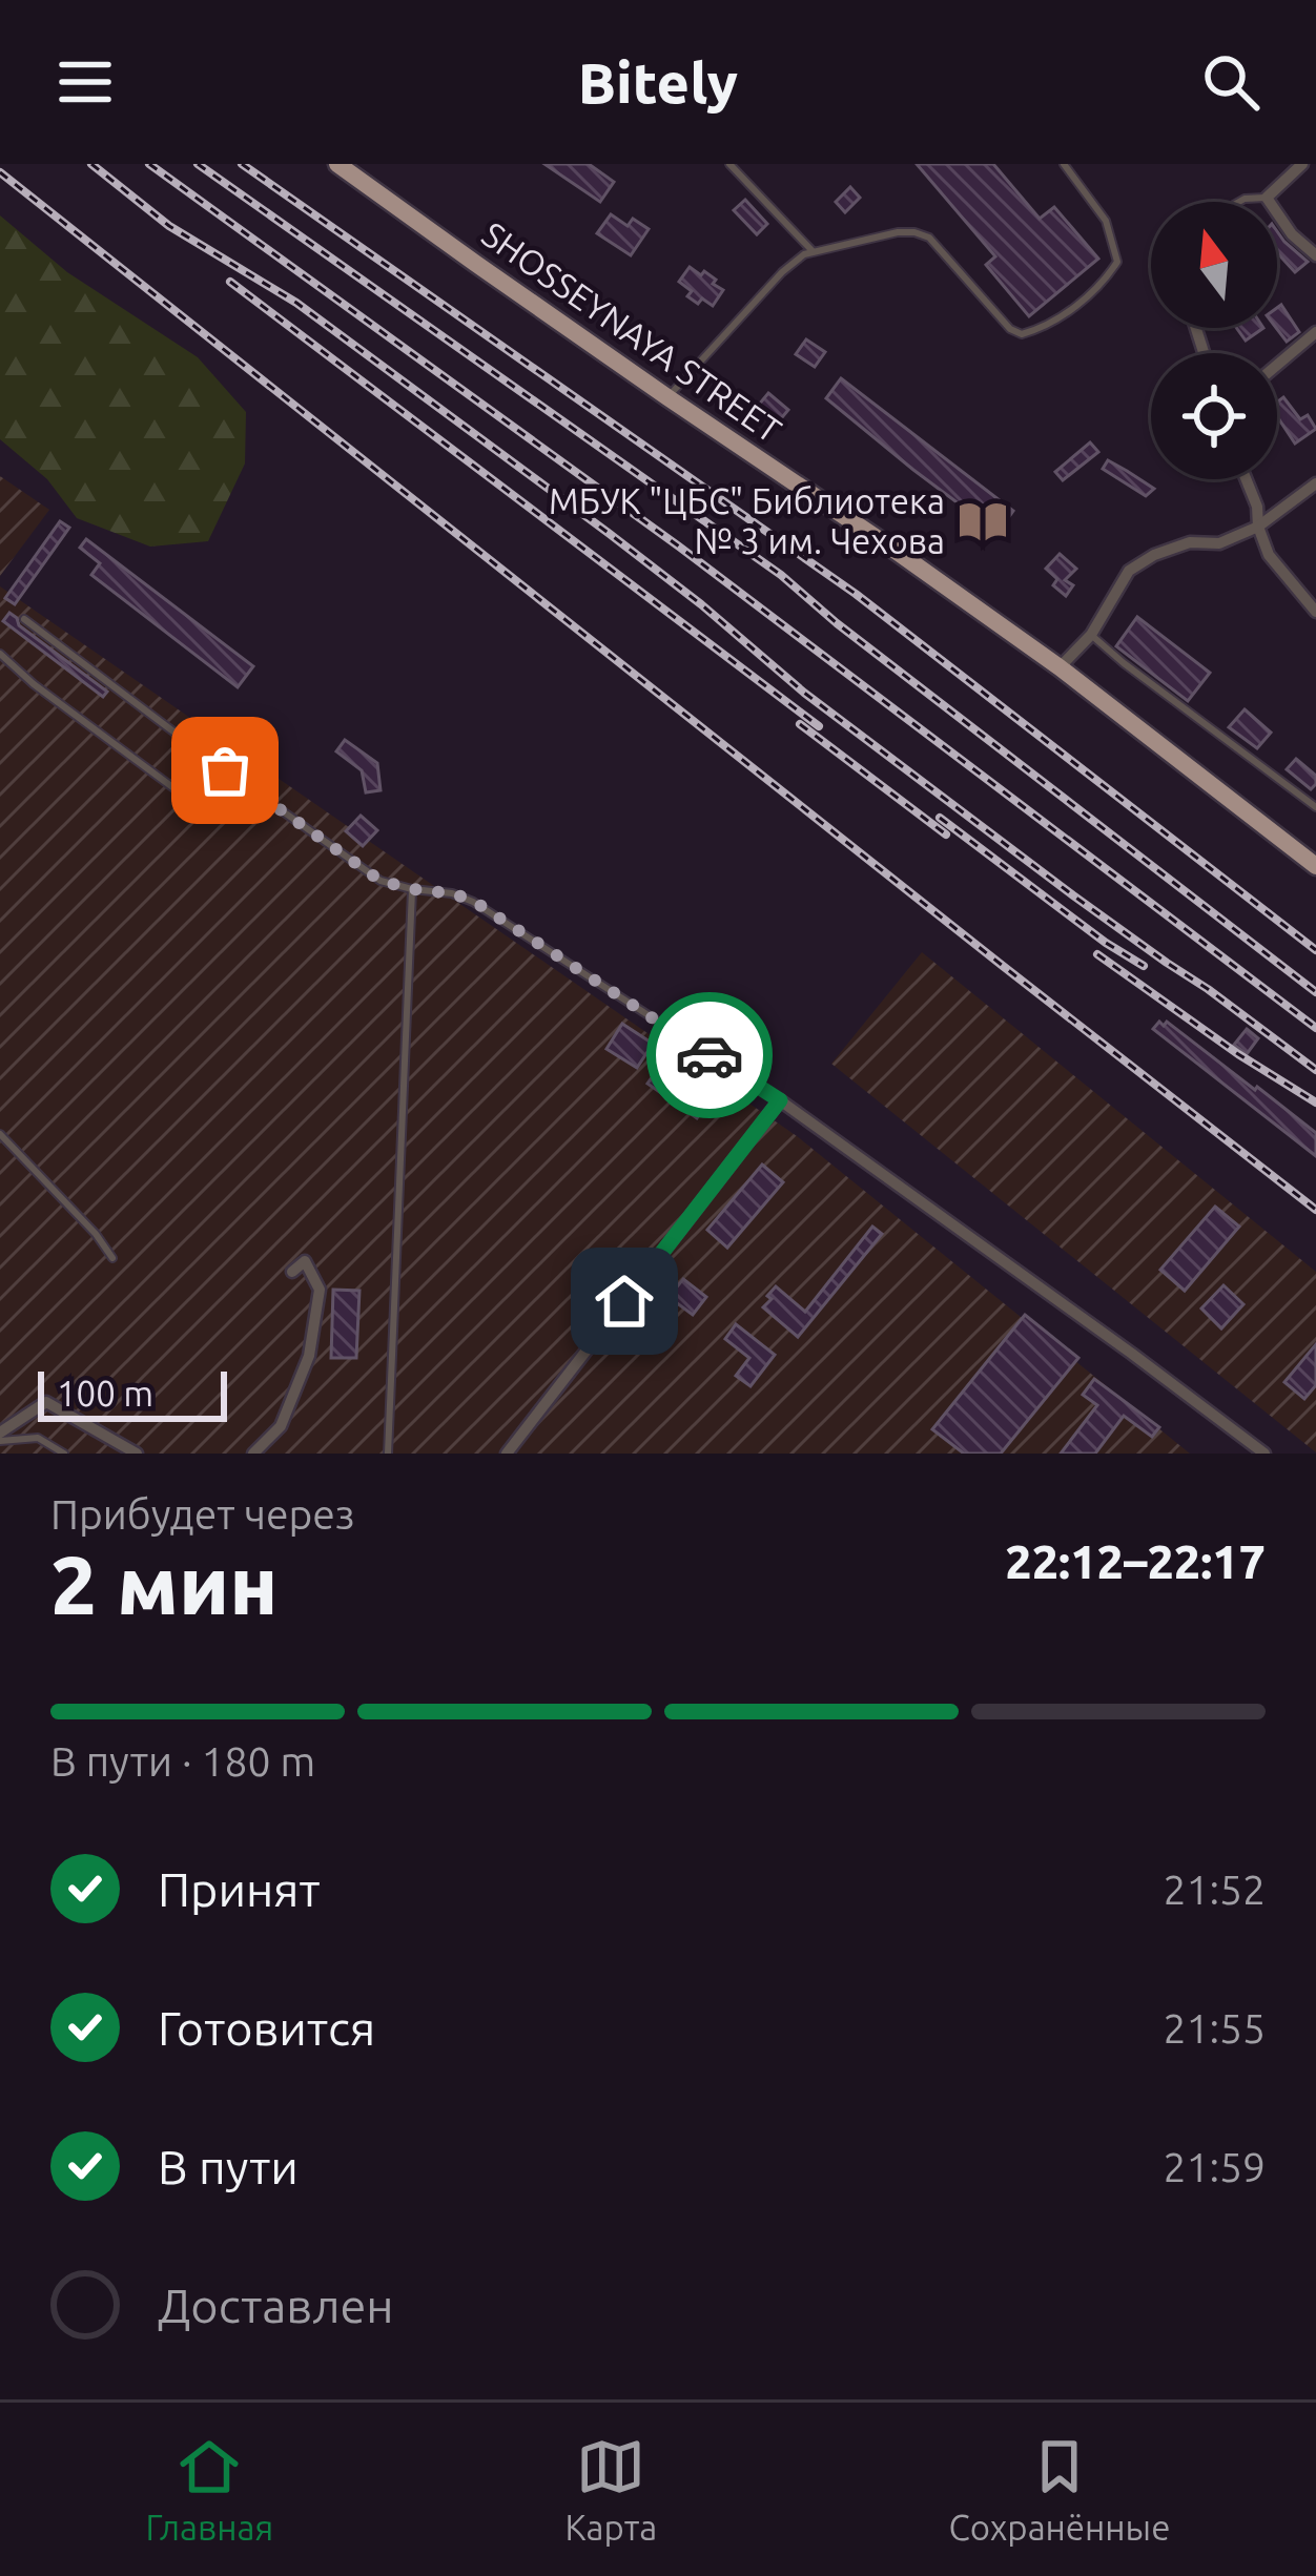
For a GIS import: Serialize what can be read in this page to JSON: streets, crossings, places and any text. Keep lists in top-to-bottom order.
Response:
{
  "streets": {
    "main road": ["SHOSSEYNAYA STREET"]
  },
  "places": {
    "library": ["МБУК \"ЦБС\" Библиотека № 3 им. Чехова"]
  },
  "scale_bar": "100 m",
  "north": "top",
  "page": {
    "header": "Bitely",
    "scale": "100 m",
    "heading": ["2 мин", "Прибудет через", "22:12–22:17"],
    "bar": "В пути · 180 m",
    "list": [
      ["Принят", "21:52"],
      ["Готовится", "21:55"],
      ["В пути", "21:59"],
      "Доставлен"
    ],
    "tabs": ["Главная", "Карта", "Сохранённые"]
  }
}
